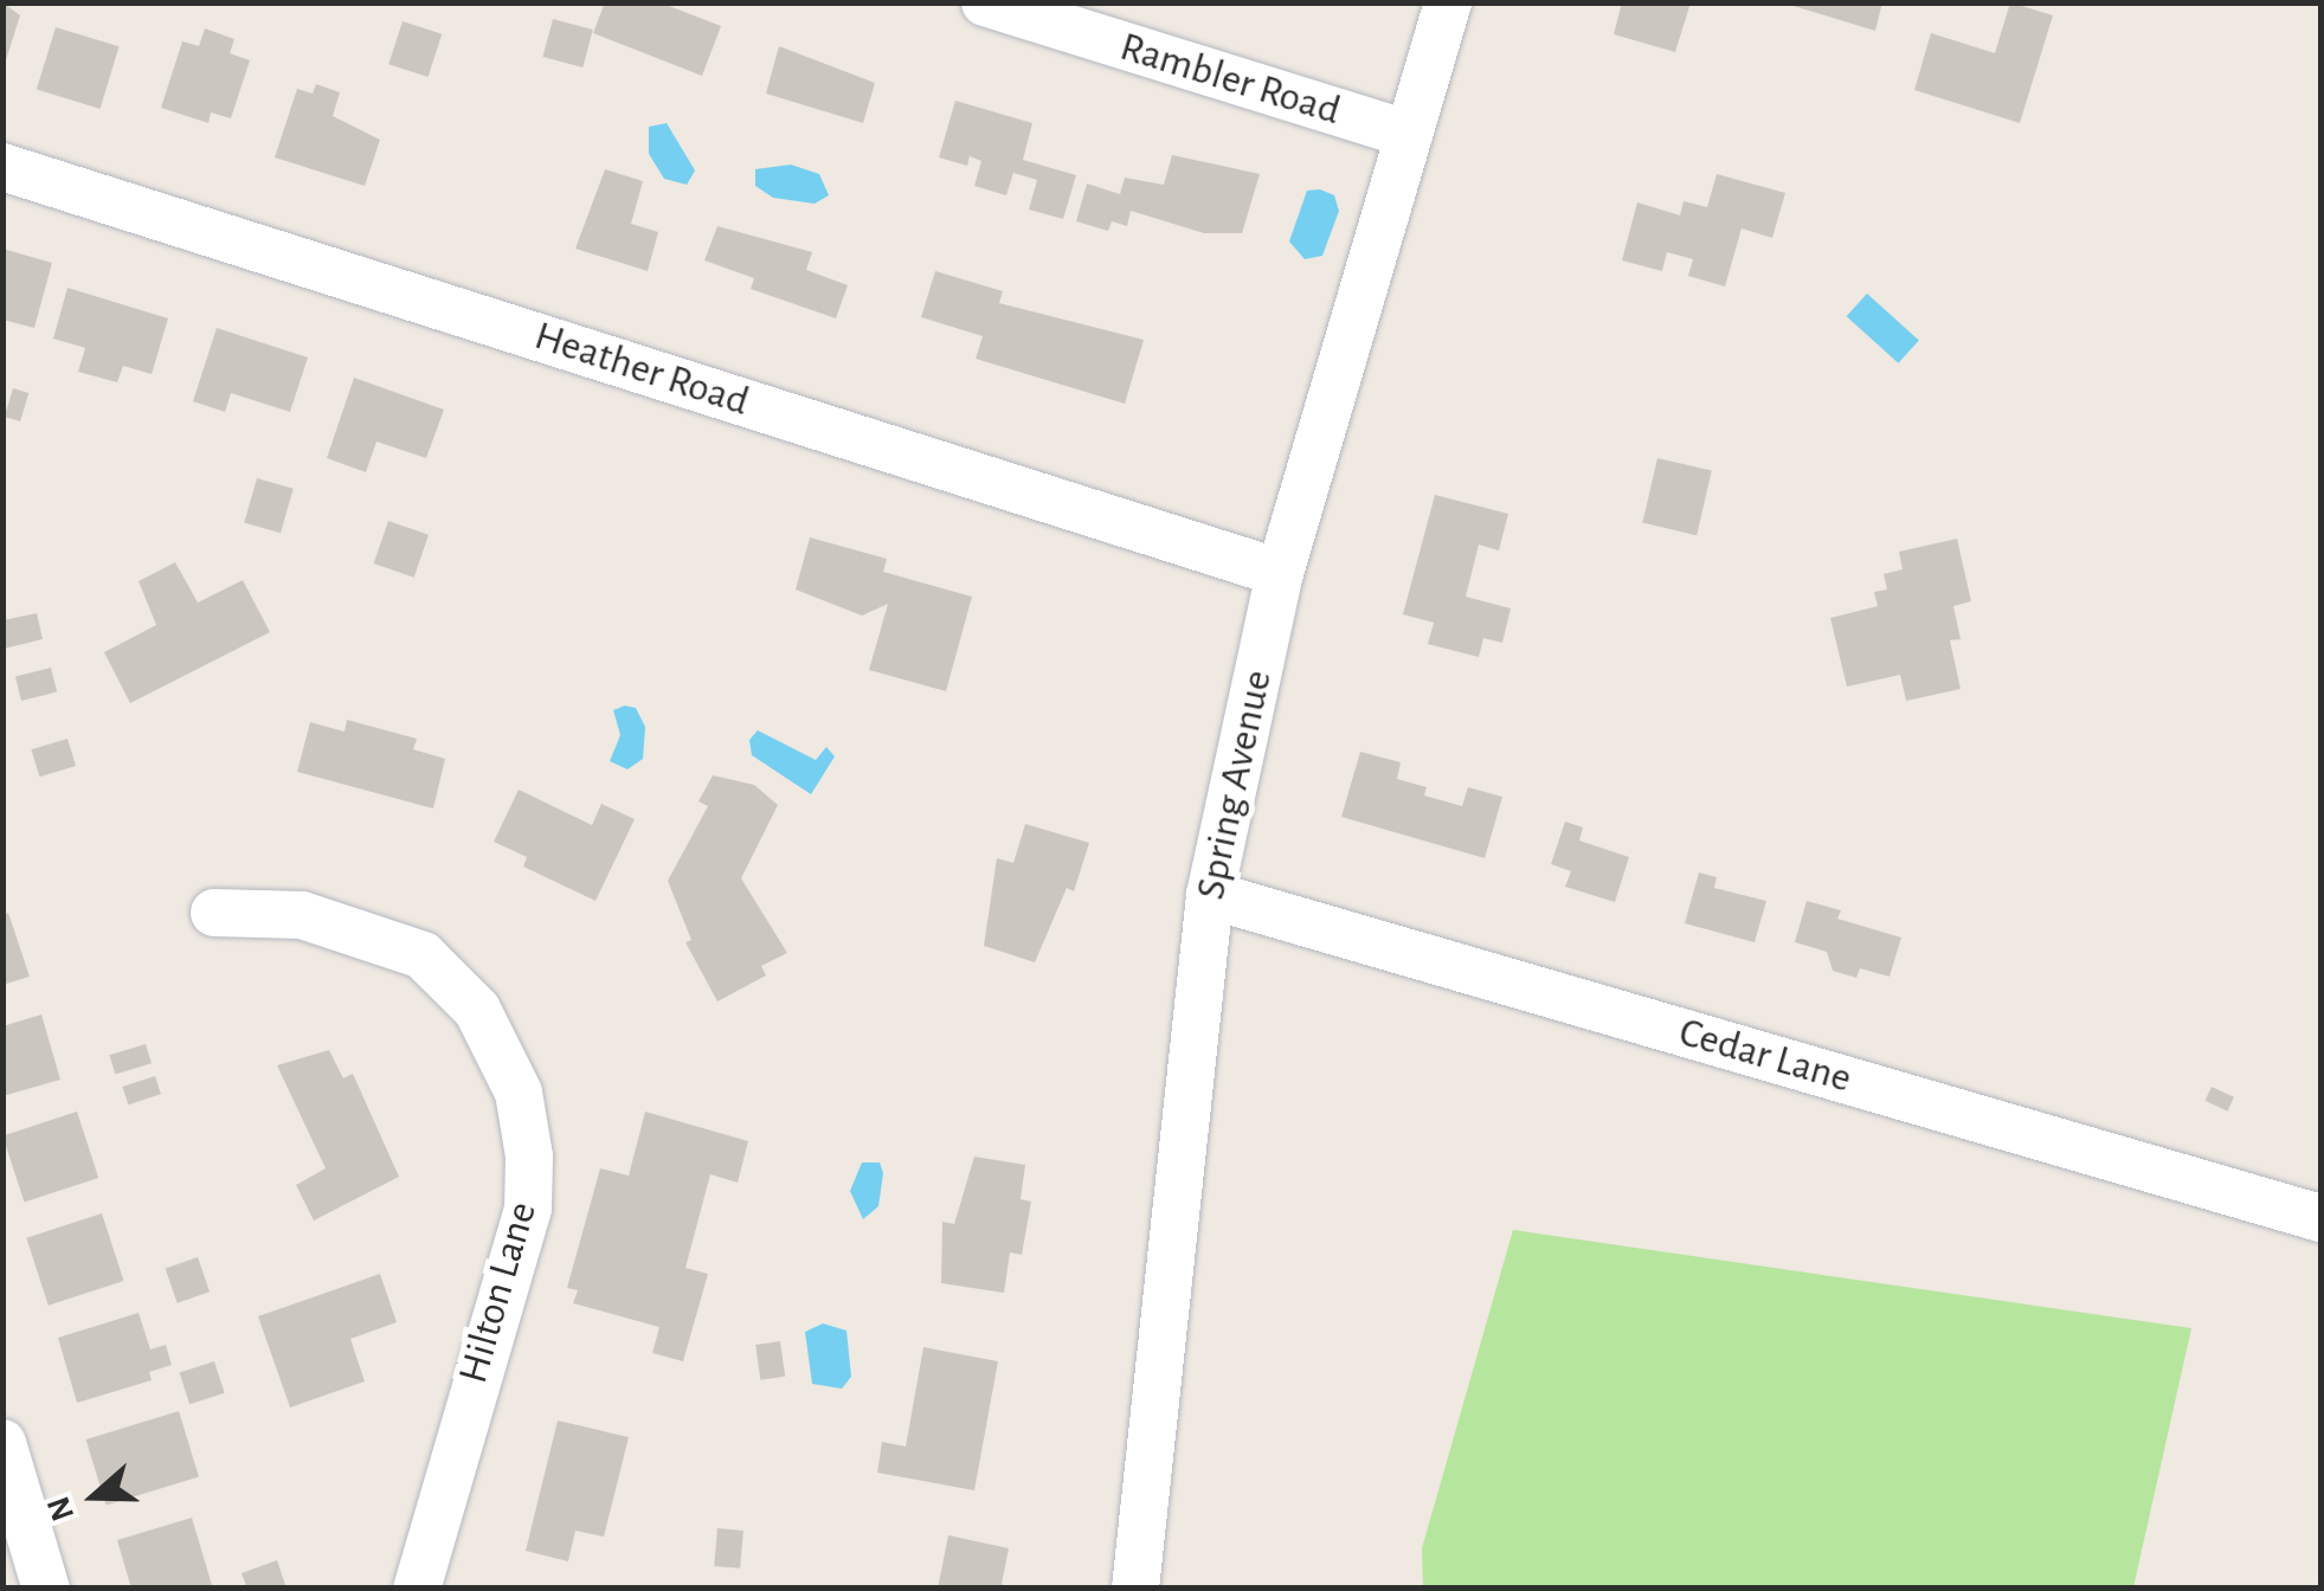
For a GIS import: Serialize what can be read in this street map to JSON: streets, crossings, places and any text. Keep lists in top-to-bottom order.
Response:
{
  "streets": {
    "street": [
      "Rambler Road",
      "Heather Road",
      "Spring Avenue",
      "Cedar Lane",
      "Hilton Lane"
    ]
  },
  "crossings": [
    ["Rambler Road", "Spring Avenue"],
    ["Heather Road", "Spring Avenue"],
    ["Spring Avenue", "Cedar Lane"]
  ],
  "north": "left"
}
